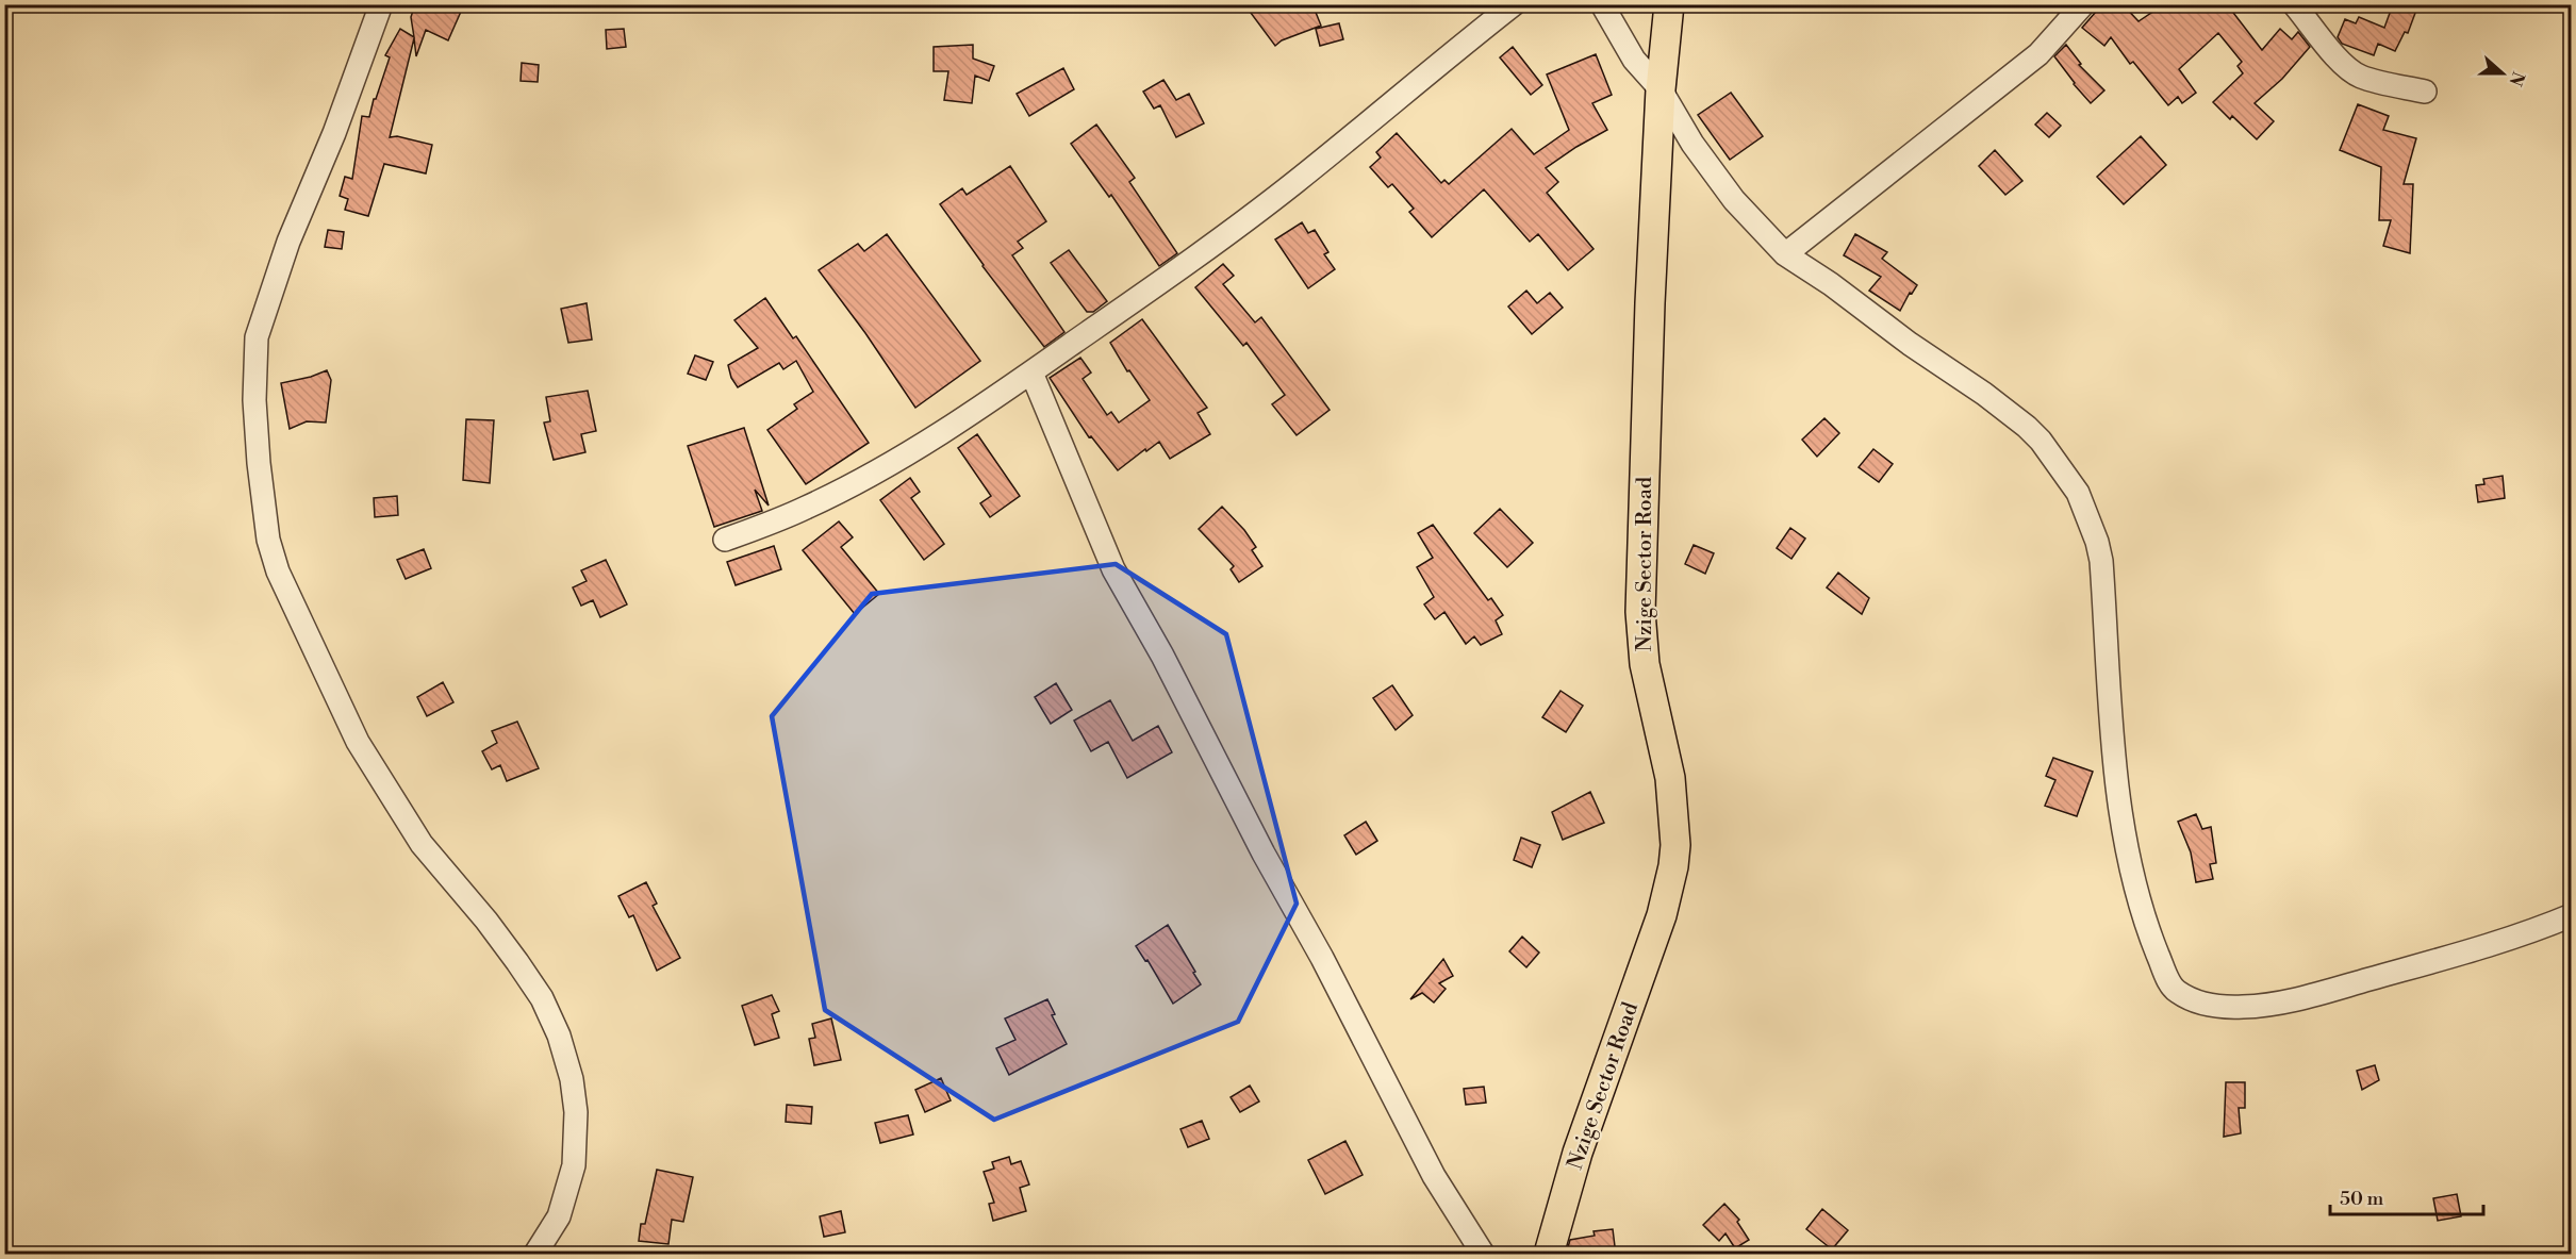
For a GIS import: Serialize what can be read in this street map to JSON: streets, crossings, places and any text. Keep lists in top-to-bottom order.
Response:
{
  "streets": {
    "main road": ["Nzige Sector Road"]
  },
  "scale_bar": "50 m",
  "north": "right"
}
